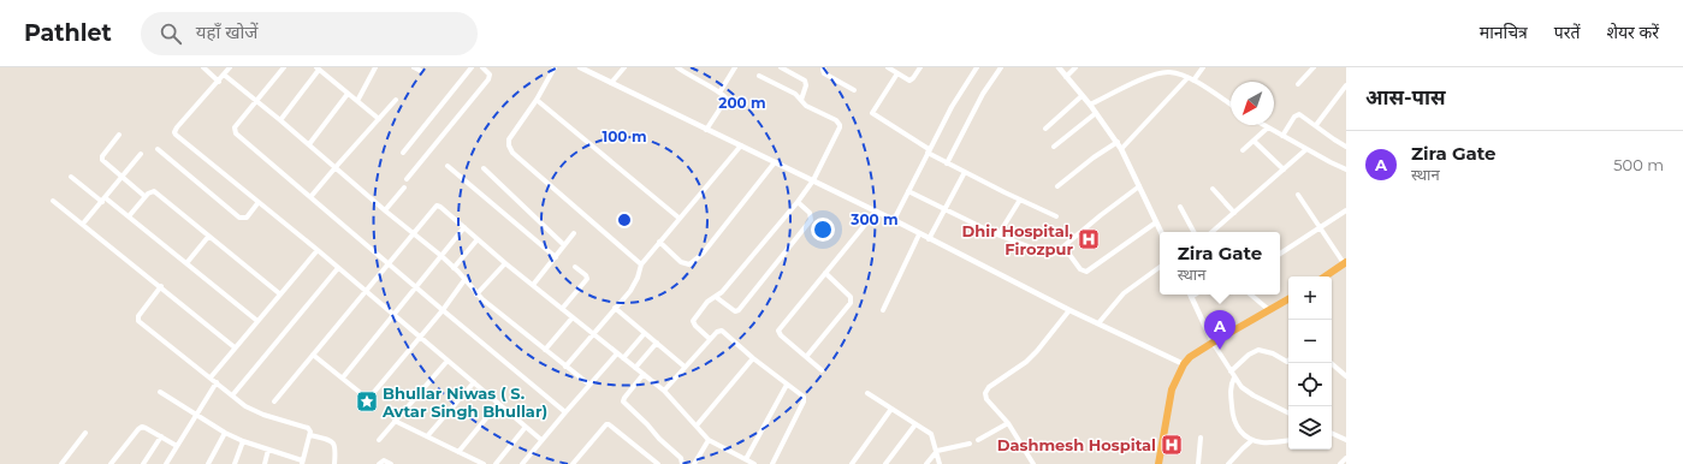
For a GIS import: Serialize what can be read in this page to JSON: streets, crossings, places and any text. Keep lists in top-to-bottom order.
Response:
{
  "places": {
    "hospital": ["Dhir Hospital, Firozpur", "Dashmesh Hospital"],
    "place": ["Bhullar Niwas ( S. Avtar Singh Bhullar)"]
  },
  "north": "bottom left",
  "page": {
    "header": "Pathlet",
    "search": "यहाँ खोजें",
    "nav": ["मानचित्र", "परतें", "शेयर करें"],
    "heading": "आस-पास",
    "list": [
      {
        "mark": "A",
        "name": "Zira Gate",
        "note": "स्थान",
        "value": "500 m"
      }
    ],
    "popup": ["Zira Gate", "स्थान"],
    "map_buttons": ["+", "−"],
    "pins": "A"
  },
  "rings": ["200 m", "100 m", "300 m"]
}
